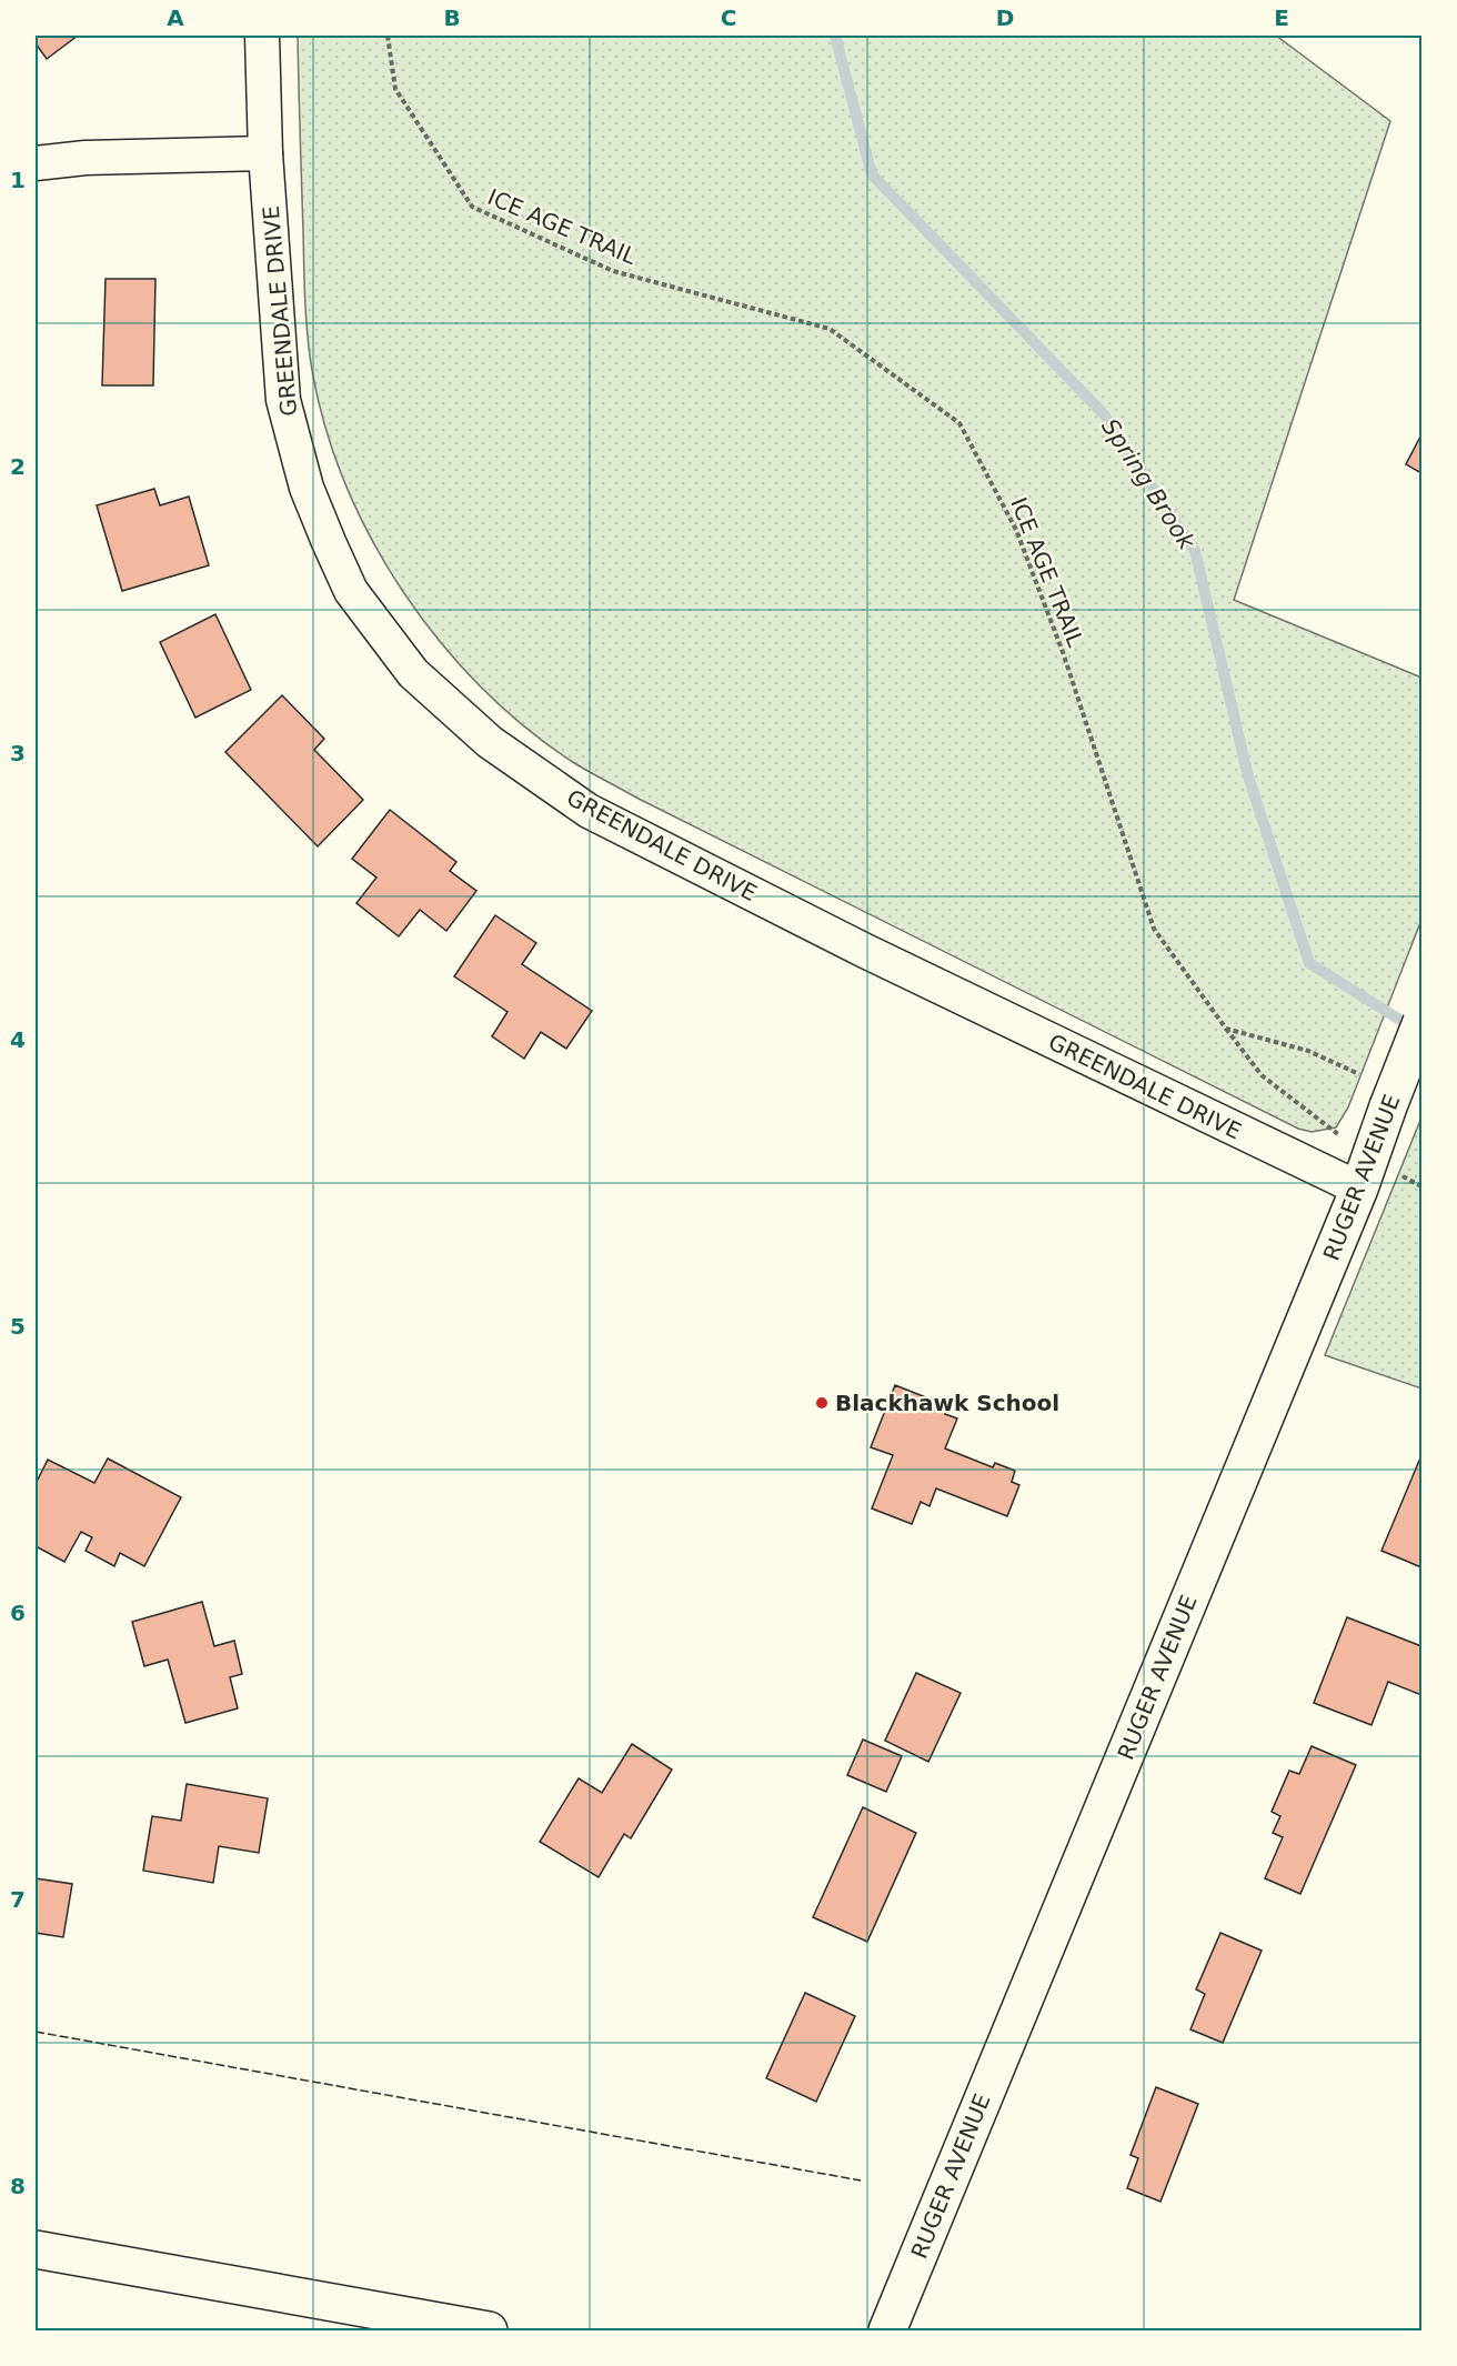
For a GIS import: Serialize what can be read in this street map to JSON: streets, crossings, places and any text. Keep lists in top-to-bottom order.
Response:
{
  "streets": {
    "main road": ["RUGER AVENUE"],
    "street": ["GREENDALE DRIVE"],
    "path": ["ICE AGE TRAIL"]
  },
  "crossings": [
    ["ICE AGE TRAIL", "GREENDALE DRIVE"],
    ["ICE AGE TRAIL", "RUGER AVENUE"],
    ["GREENDALE DRIVE", "RUGER AVENUE"]
  ],
  "water": ["Spring Brook"],
  "places": ["Blackhawk School"],
  "grid": {
    "columns": [
      "A",
      "B",
      "C",
      "D",
      "E"
    ],
    "rows": [
      "1",
      "2",
      "3",
      "4",
      "5",
      "6",
      "7",
      "8"
    ]
  }
}
